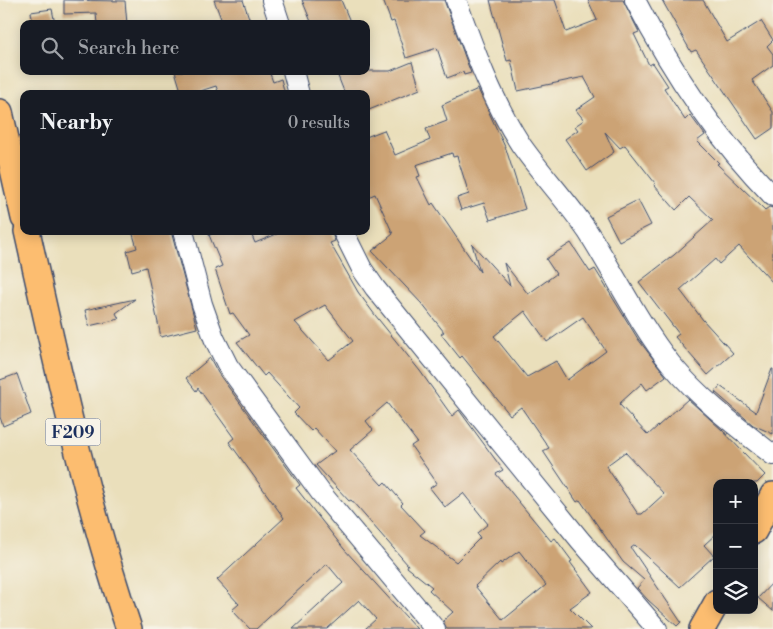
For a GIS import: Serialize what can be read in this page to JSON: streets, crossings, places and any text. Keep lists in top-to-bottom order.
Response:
{
  "streets": {
    "main road": ["F209"]
  },
  "page": {
    "search": "Search here",
    "heading": ["Nearby", "0 results"],
    "map_buttons": ["+", "−"]
  }
}
